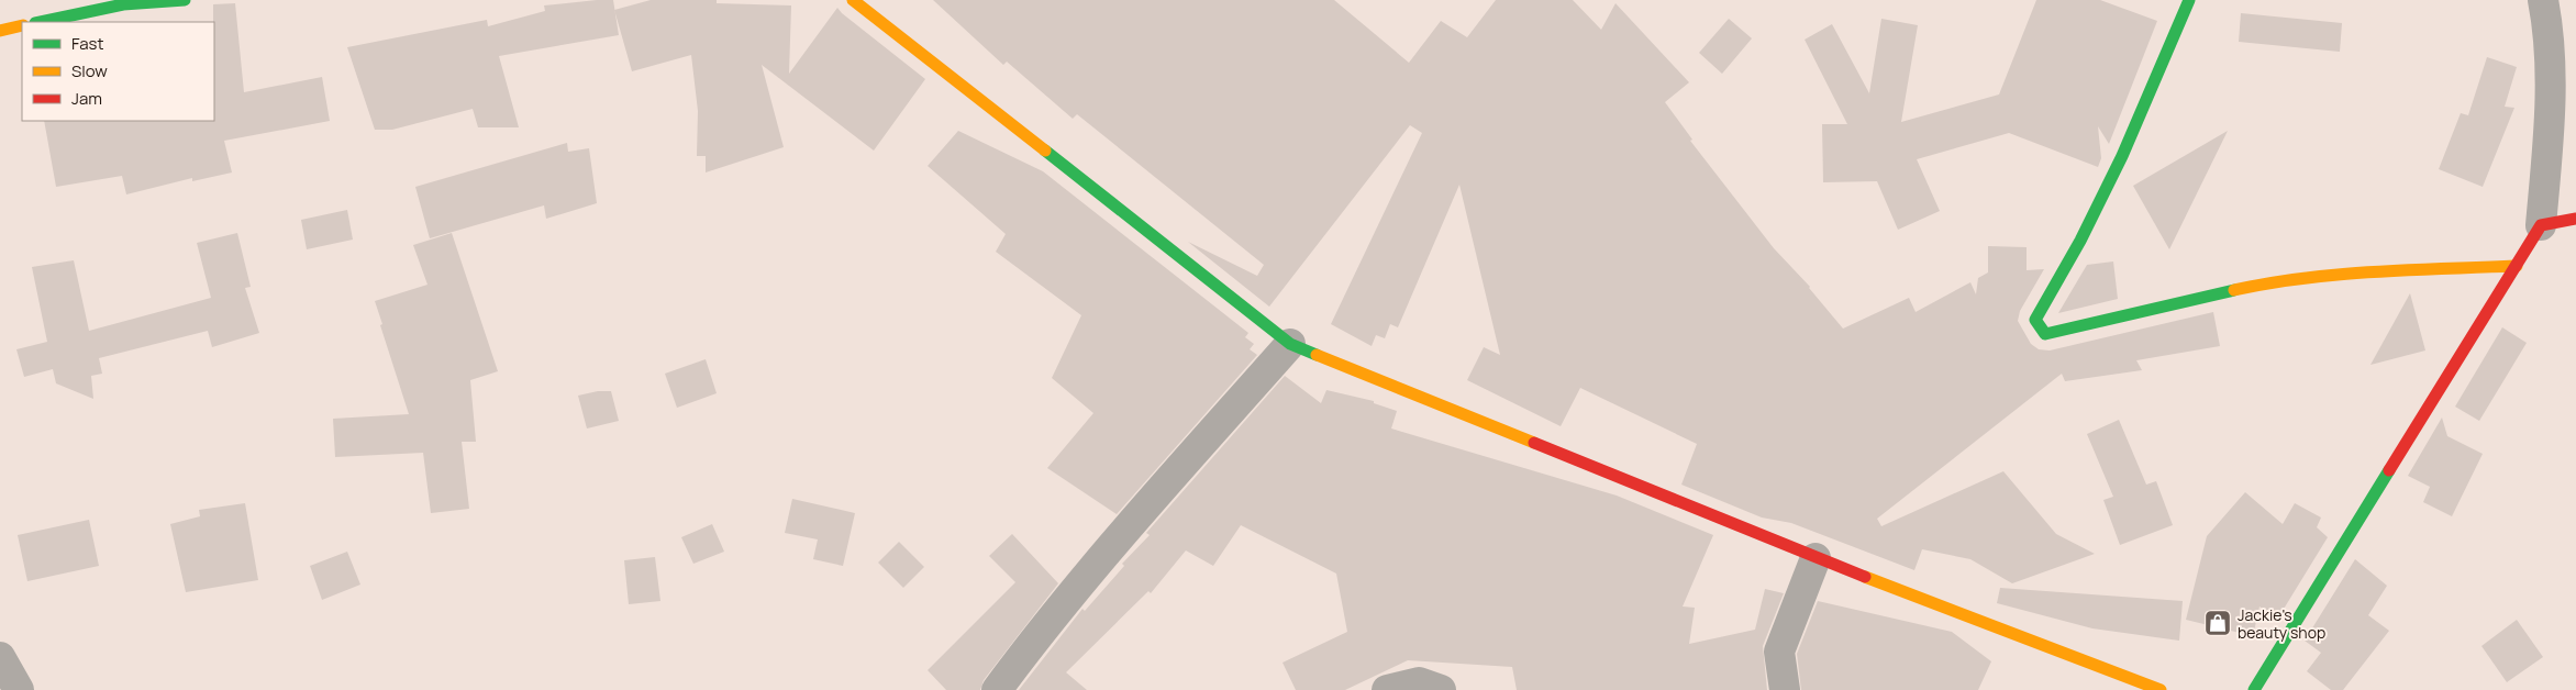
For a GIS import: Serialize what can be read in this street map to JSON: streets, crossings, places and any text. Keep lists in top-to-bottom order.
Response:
{
  "places": {
    "shop": ["Jackie's beauty shop"]
  },
  "legend": ["Fast", "Slow", "Jam"]
}
